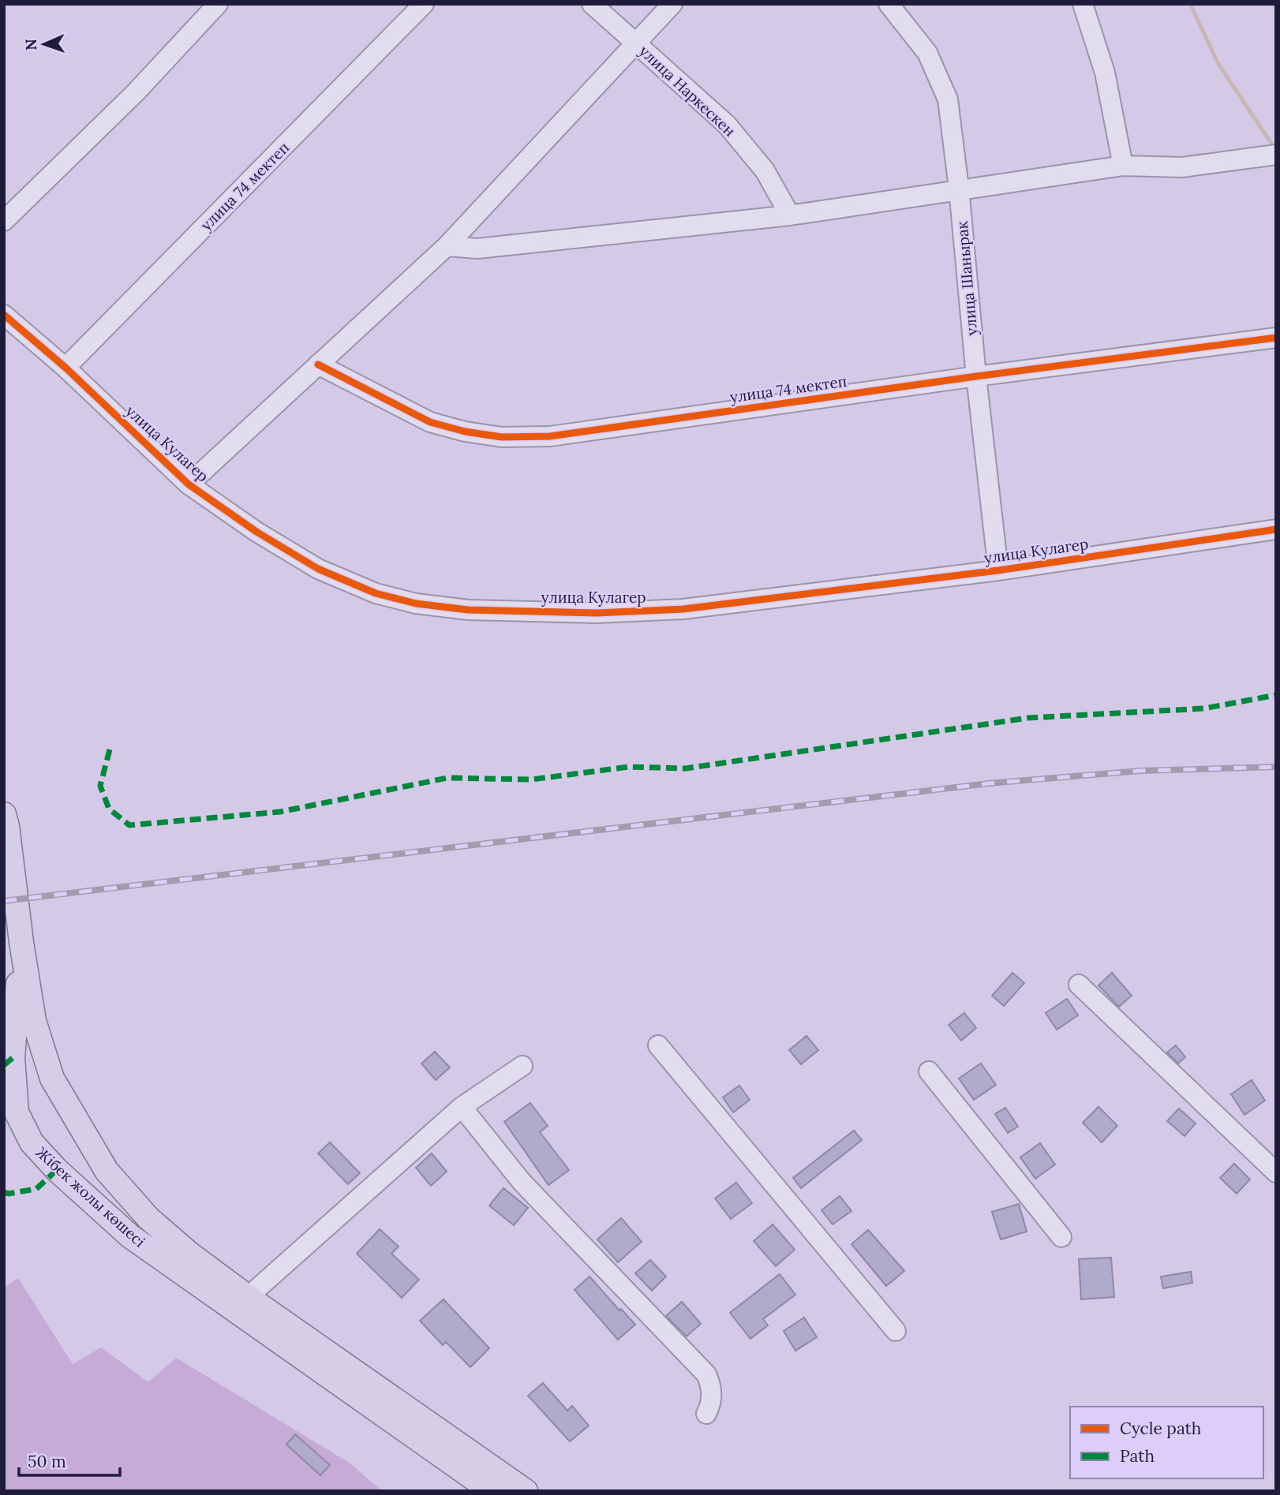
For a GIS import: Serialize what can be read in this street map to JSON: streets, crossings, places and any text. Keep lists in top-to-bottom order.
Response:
{
  "streets": {
    "main road": ["Жібек жолы көшесі"],
    "street": [
      "улица Наркескен",
      "улица 74 мектеп",
      "улица Шанырак",
      "улица Кулагер"
    ]
  },
  "crossings": [
    ["улица 74 мектеп", "улица Шанырак"],
    ["улица 74 мектеп", "улица Кулагер"],
    ["улица Шанырак", "улица Кулагер"]
  ],
  "legend": ["Cycle path", "Path"],
  "scale_bar": "50 m",
  "north": "left"
}
